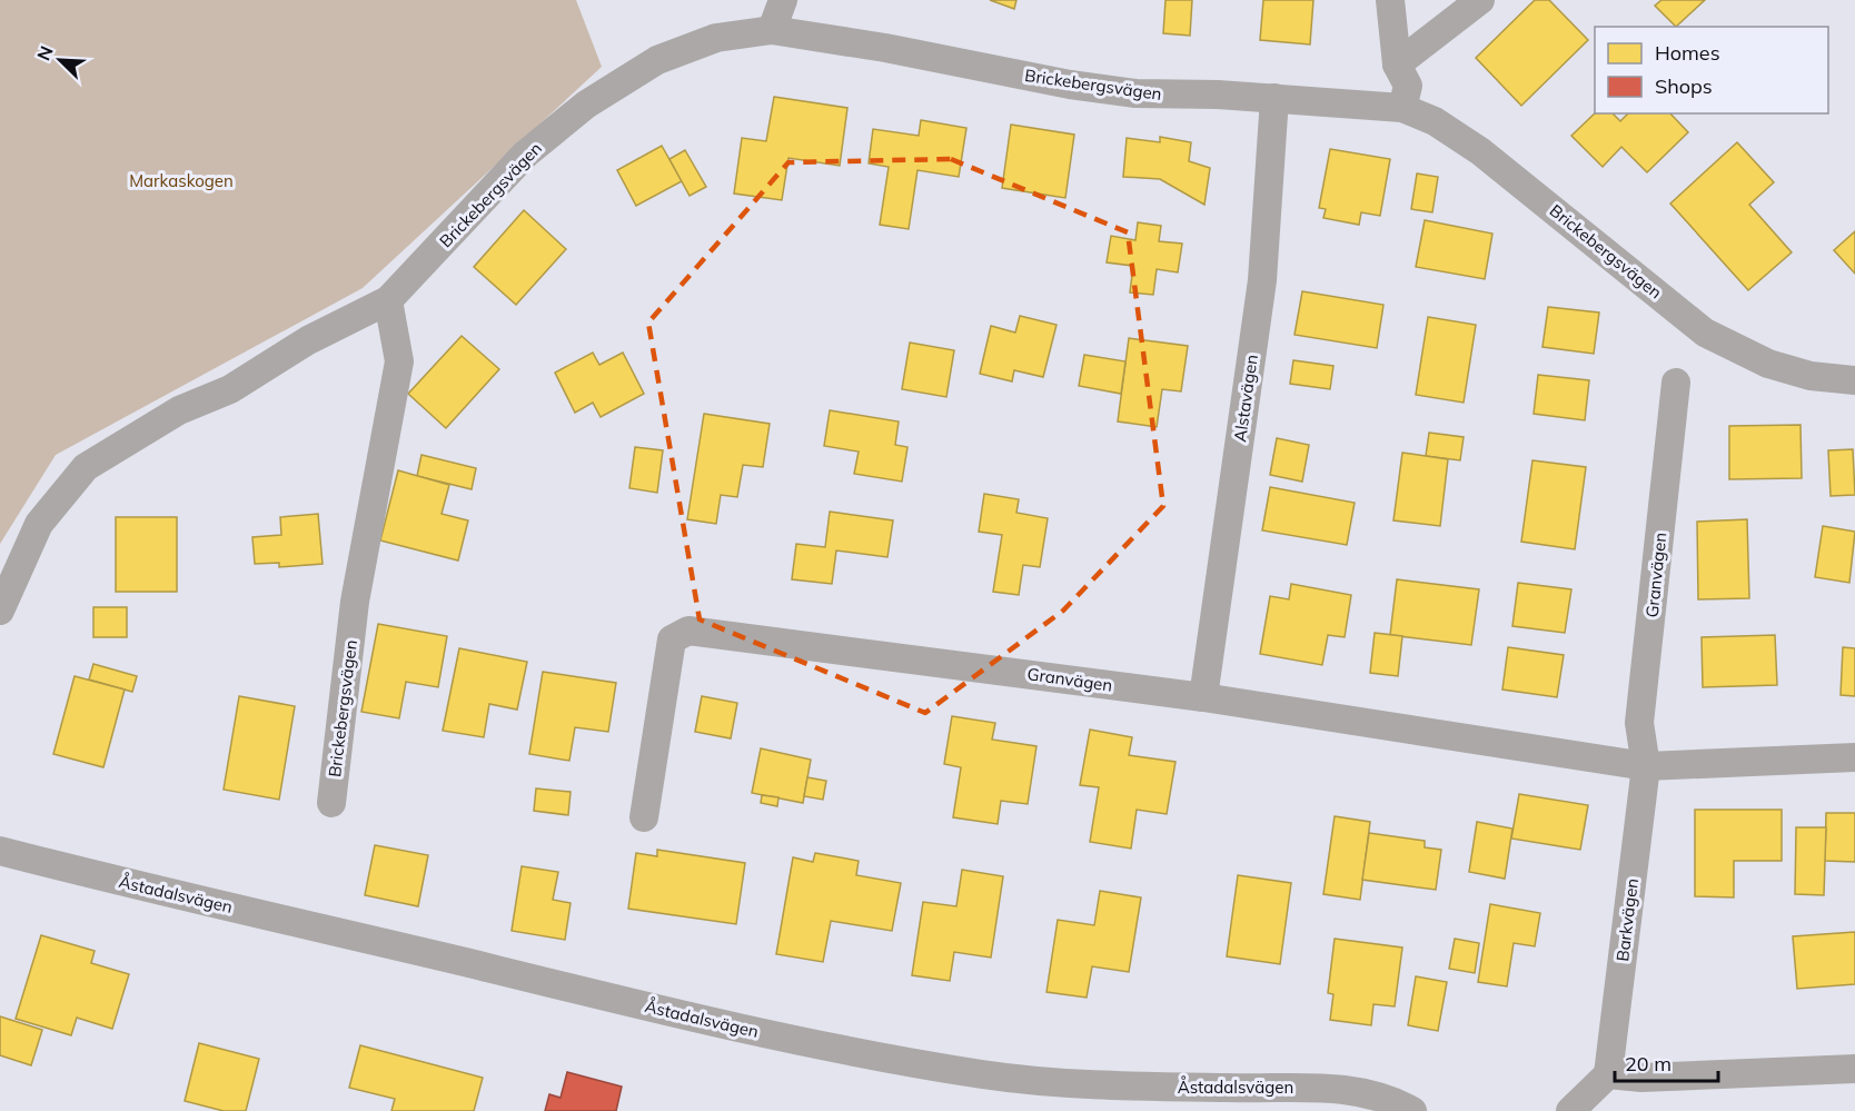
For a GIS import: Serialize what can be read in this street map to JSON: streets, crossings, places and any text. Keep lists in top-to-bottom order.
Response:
{
  "streets": {
    "street": [
      "Brickebergsvägen",
      "Alstavägen",
      "Granvägen",
      "Åstadalsvägen",
      "Barkvägen"
    ]
  },
  "crossings": [
    ["Brickebergsvägen", "Alstavägen"],
    ["Alstavägen", "Granvägen"],
    ["Granvägen", "Barkvägen"]
  ],
  "parks": ["Markaskogen"],
  "legend": ["Homes", "Shops"],
  "scale_bar": "20 m",
  "north": "top left"
}
